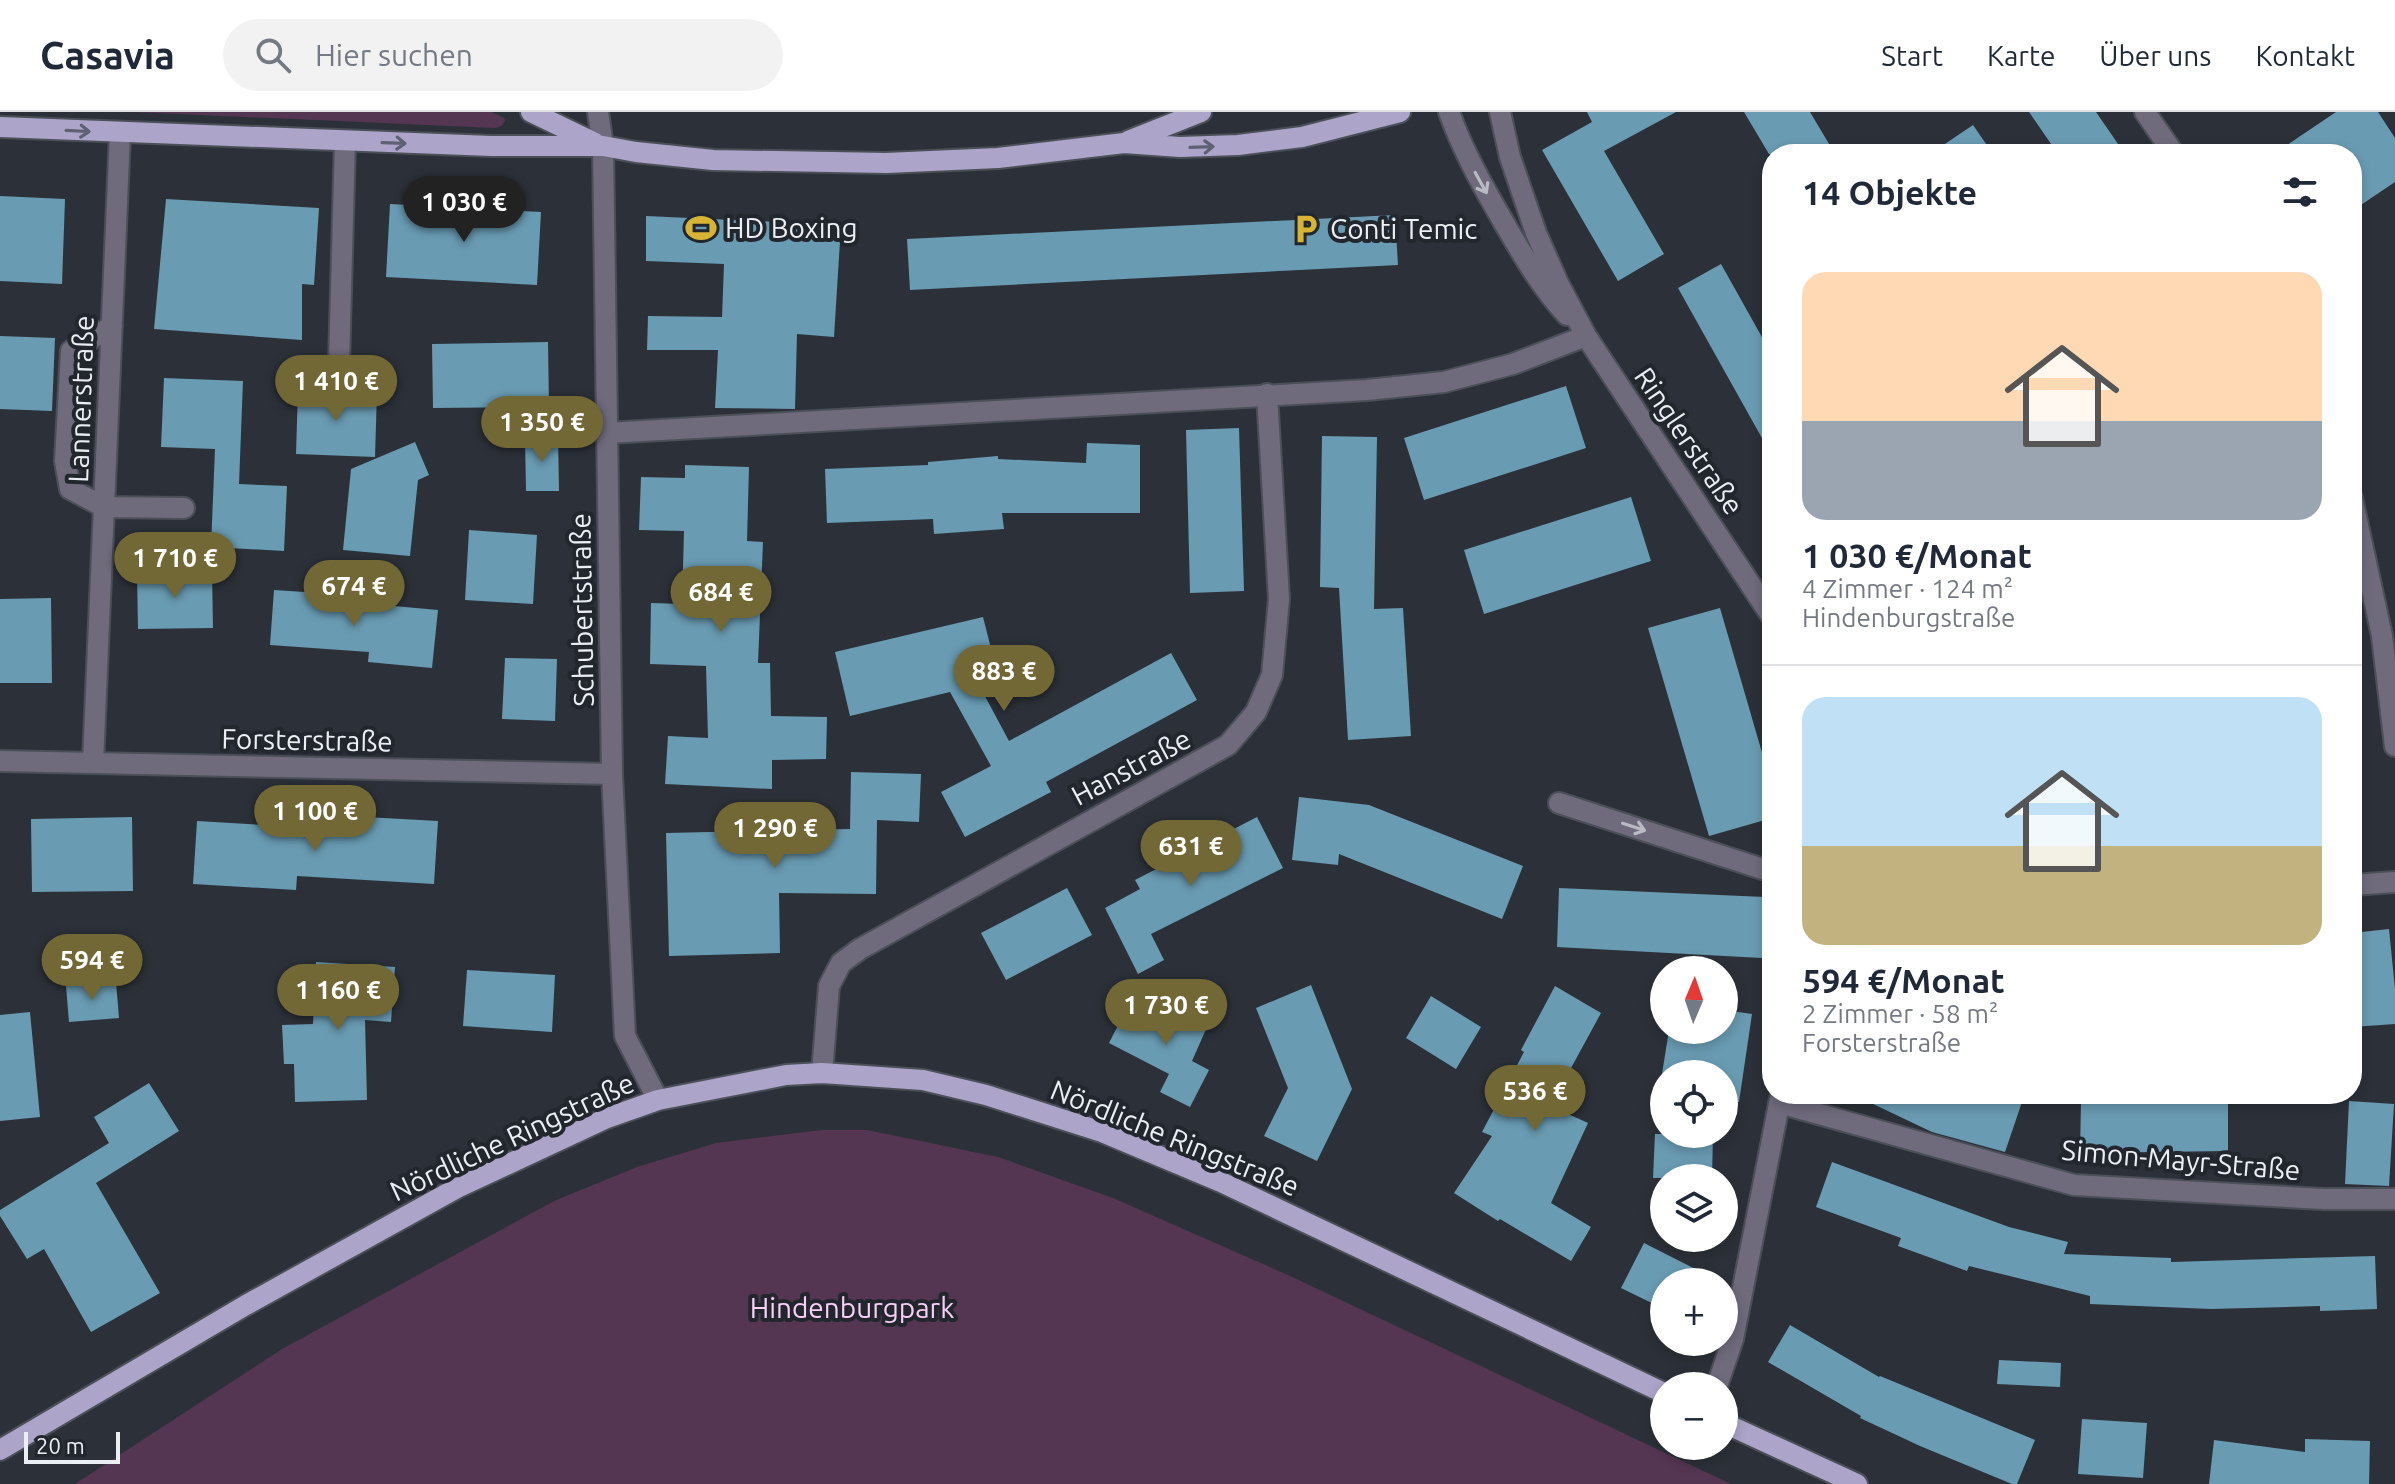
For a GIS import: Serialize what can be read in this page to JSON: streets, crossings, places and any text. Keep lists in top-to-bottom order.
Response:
{
  "streets": {
    "main road": ["Nördliche Ringstraße"],
    "street": [
      "Lannerstraße",
      "Ringlerstraße",
      "Schubertstraße",
      "Forsterstraße",
      "Hanstraße",
      "Simon-Mayr-Straße"
    ]
  },
  "crossings": [
    ["Lannerstraße", "Forsterstraße"],
    ["Schubertstraße", "Forsterstraße"],
    ["Schubertstraße", "Nördliche Ringstraße"],
    ["Hanstraße", "Nördliche Ringstraße"]
  ],
  "parks": ["Hindenburgpark"],
  "places": {
    "sports": ["HD Boxing"],
    "parking": ["Conti Temic"]
  },
  "scale_bar": "20 m",
  "north": "top",
  "page": {
    "header": "Casavia",
    "search": "Hier suchen",
    "nav": [
      "Start",
      "Karte",
      "Über uns",
      "Kontakt"
    ],
    "heading": "14 Objekte",
    "price": [
      "1 030 €",
      "1 410 €",
      "1 350 €",
      "1 710 €",
      "674 €",
      "684 €",
      "883 €",
      "1 100 €",
      "1 290 €",
      "631 €",
      "594 €",
      "1 160 €",
      "1 730 €",
      "536 €"
    ],
    "list": [
      {
        "name": "1 030 €/Monat",
        "note": "4 Zimmer · 124 m² · Hindenburgstraße"
      },
      {
        "name": "594 €/Monat",
        "note": "2 Zimmer · 58 m² · Forsterstraße"
      }
    ],
    "map_buttons": ["+", "−"],
    "scale": "20 m"
  }
}
